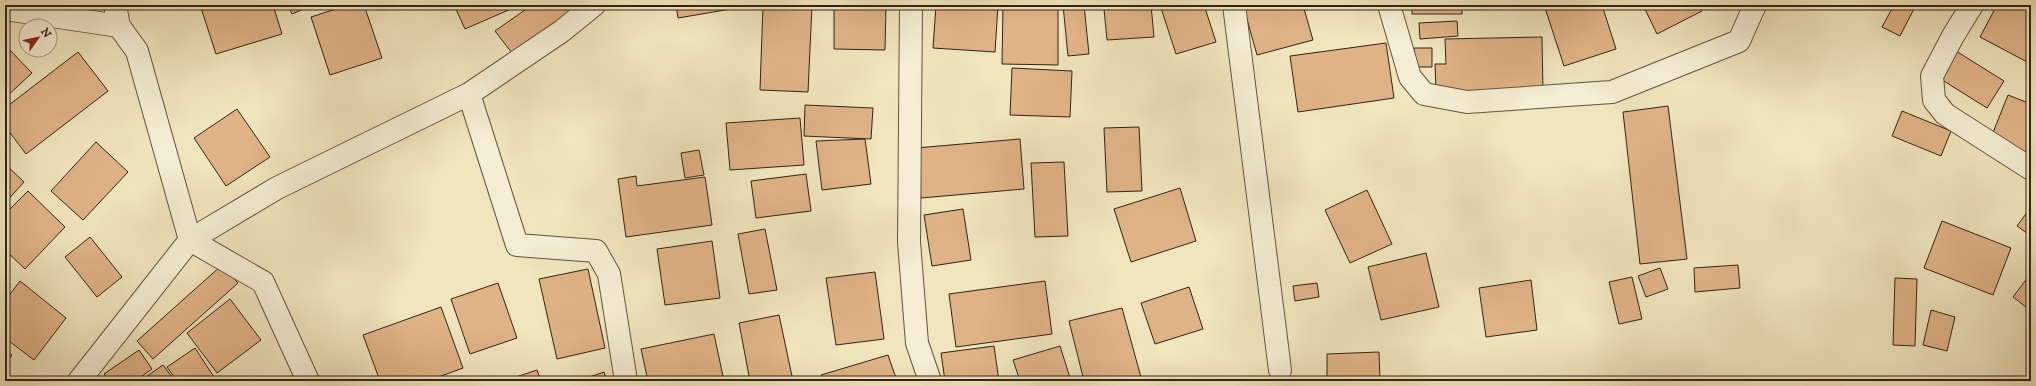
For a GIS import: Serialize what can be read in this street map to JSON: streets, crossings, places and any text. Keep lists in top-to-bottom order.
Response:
{
  "north": "top right"
}
